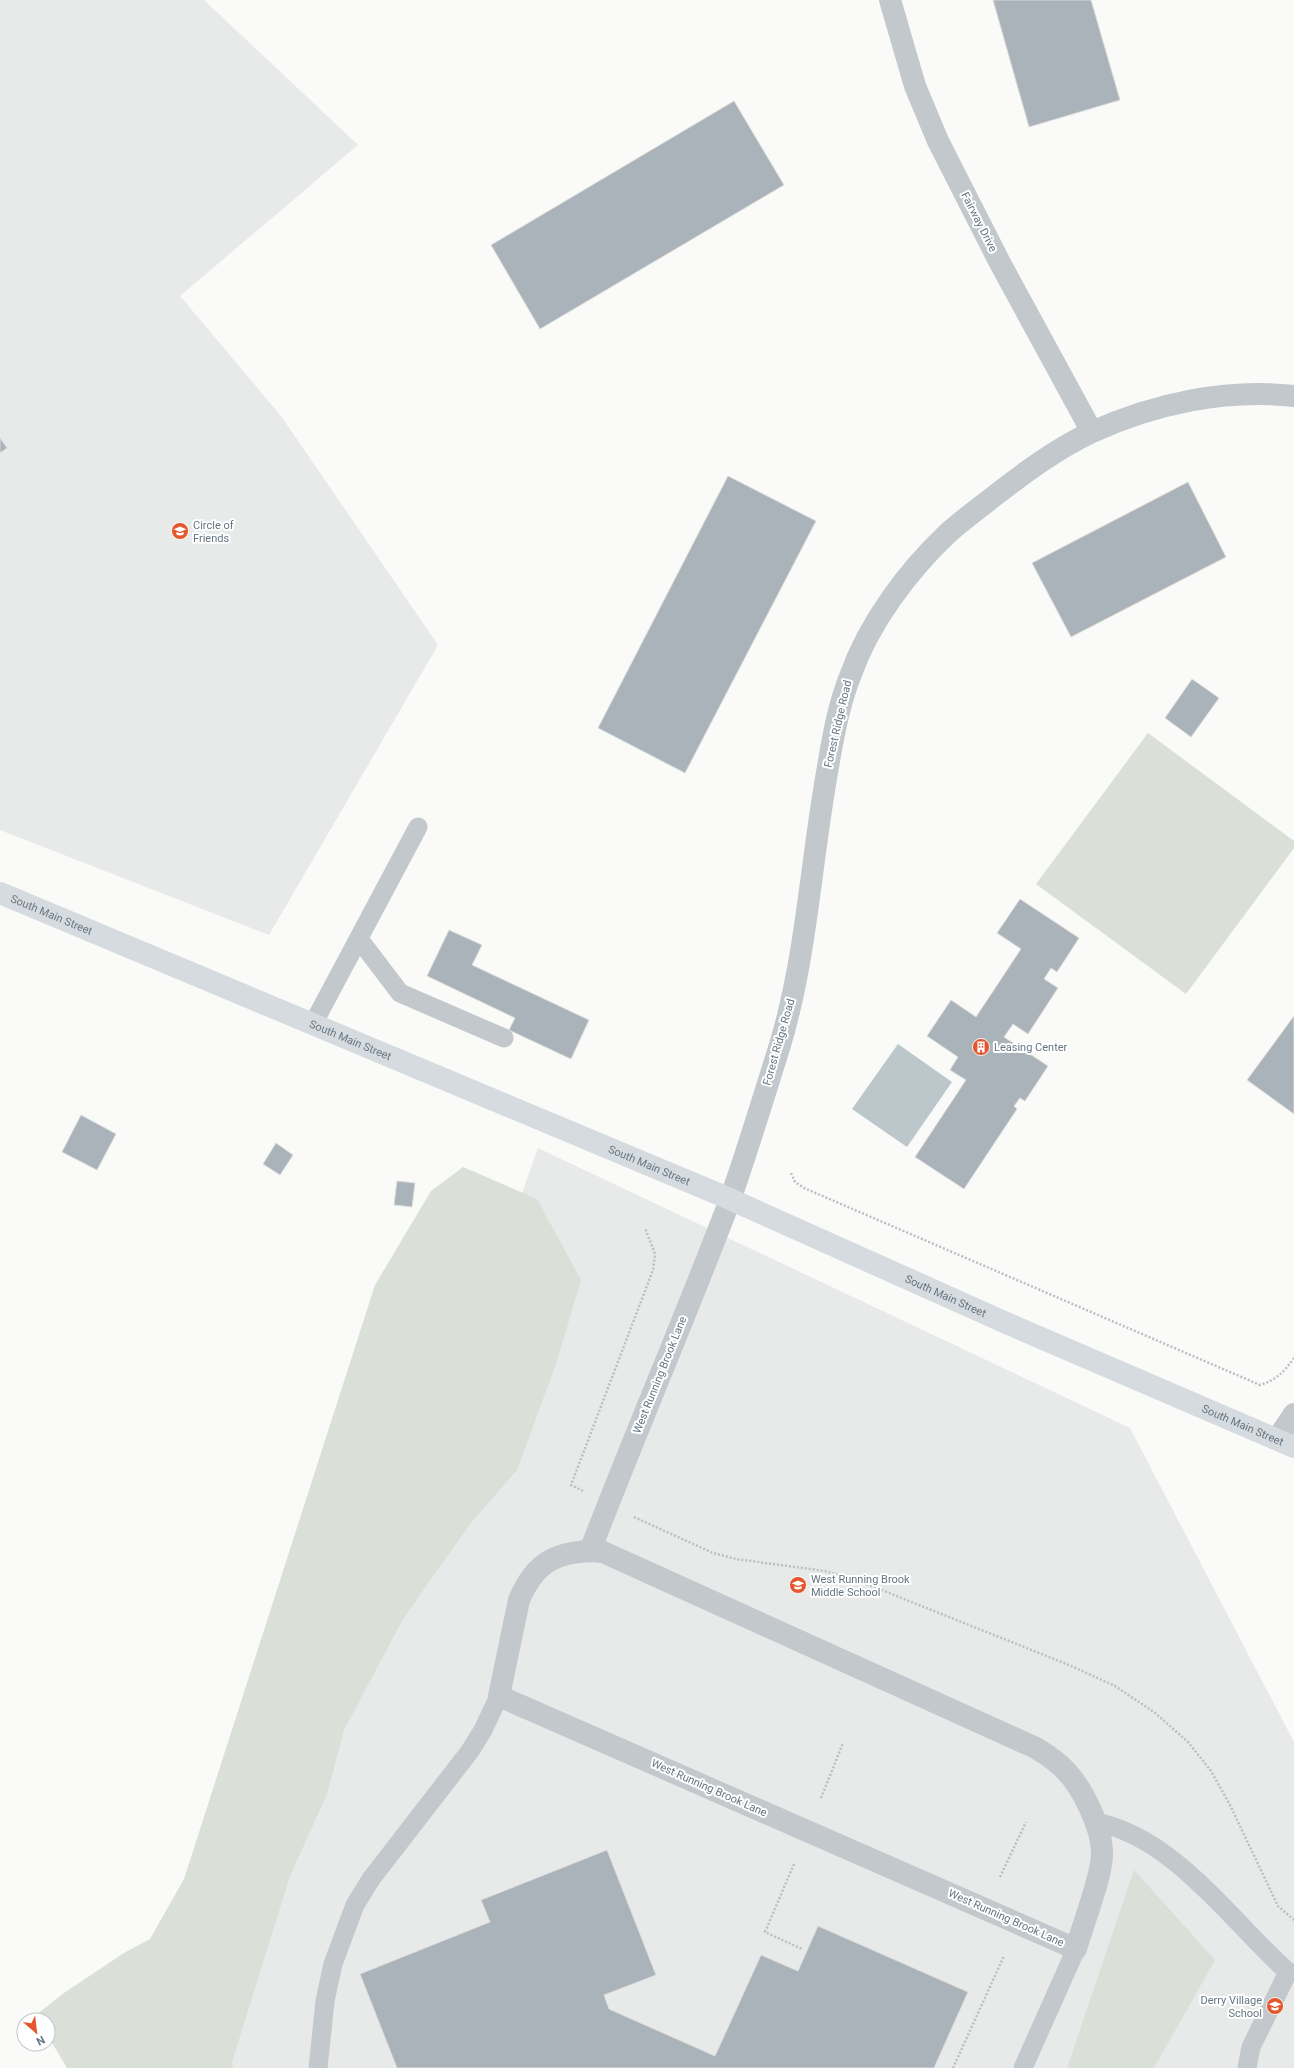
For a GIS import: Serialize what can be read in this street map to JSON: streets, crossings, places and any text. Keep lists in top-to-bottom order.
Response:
{
  "streets": {
    "main road": ["South Main Street"],
    "street": ["Fairway Drive", "Forest Ridge Road", "West Running Brook Lane"]
  },
  "crossings": [
    ["Fairway Drive", "Forest Ridge Road"],
    ["Forest Ridge Road", "South Main Street"],
    ["Forest Ridge Road", "West Running Brook Lane"],
    ["South Main Street", "West Running Brook Lane"]
  ],
  "places": {
    "school or university": ["Circle of Friends", "West Running Brook Middle School", "Derry Village School"],
    "building": ["Leasing Center"]
  },
  "north": "bottom right"
}
